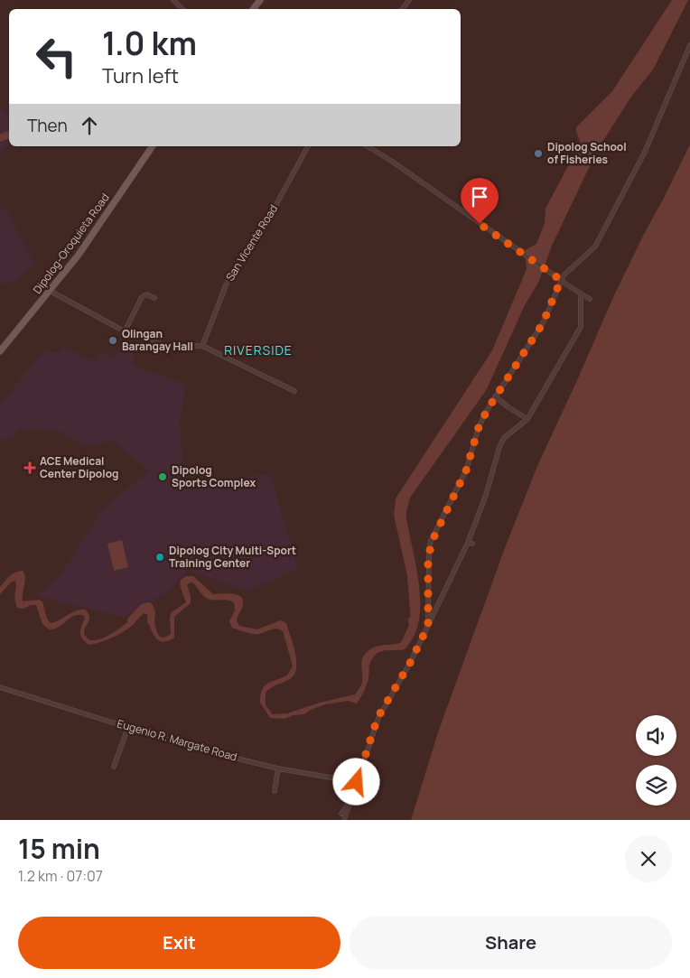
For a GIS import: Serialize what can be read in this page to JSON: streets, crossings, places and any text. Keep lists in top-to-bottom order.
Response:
{
  "streets": {
    "main road": ["Dipolog-Oroquieta Road"],
    "street": ["San Vicente Road", "Eugenio R. Margate Road"]
  },
  "districts": ["RIVERSIDE"],
  "places": {
    "other": [
      "Dipolog School of Fisheries",
      "Olingan Barangay Hall",
      "Dipolog Sports Complex",
      "Dipolog City Multi-Sport Training Center"
    ],
    "health": ["ACE Medical Center Dipolog"]
  },
  "page": {
    "turn": ["1.0 km", "Turn left"],
    "then": "Then",
    "heading": ["15 min", "1.2 km · 07:07"],
    "buttons": ["Exit", "Share"]
  }
}
